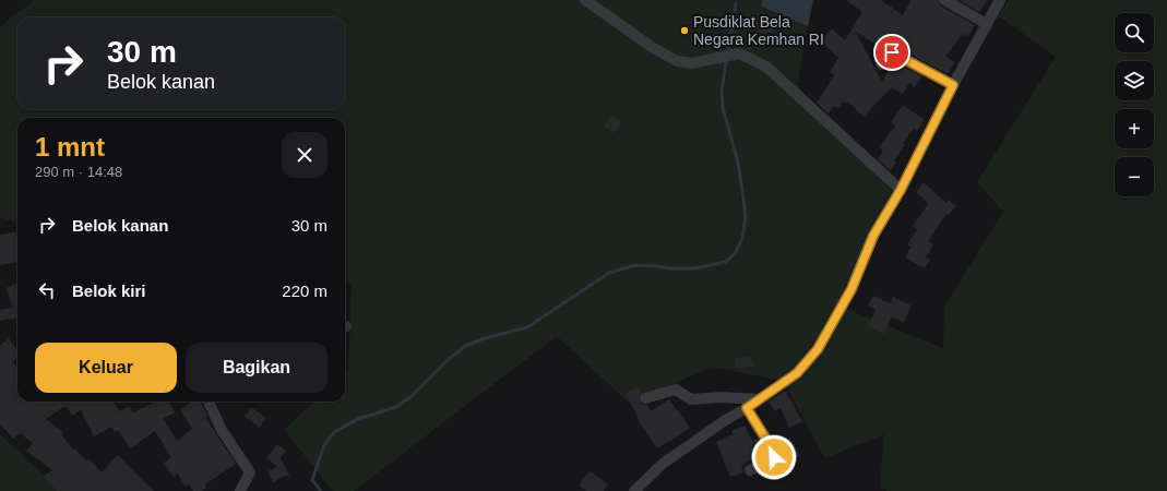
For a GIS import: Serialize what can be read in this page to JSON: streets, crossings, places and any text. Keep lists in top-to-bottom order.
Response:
{
  "places": ["Pusdiklat Bela Negara Kemhan RI"],
  "page": {
    "map_buttons": ["+", "−"],
    "turn": ["30 m", "Belok kanan"],
    "heading": ["1 mnt", "290 m · 14:48"],
    "list": [
      {
        "name": "Belok kanan",
        "value": "30 m"
      },
      {
        "name": "Belok kiri",
        "value": "220 m"
      }
    ],
    "buttons": ["Keluar", "Bagikan"]
  }
}
